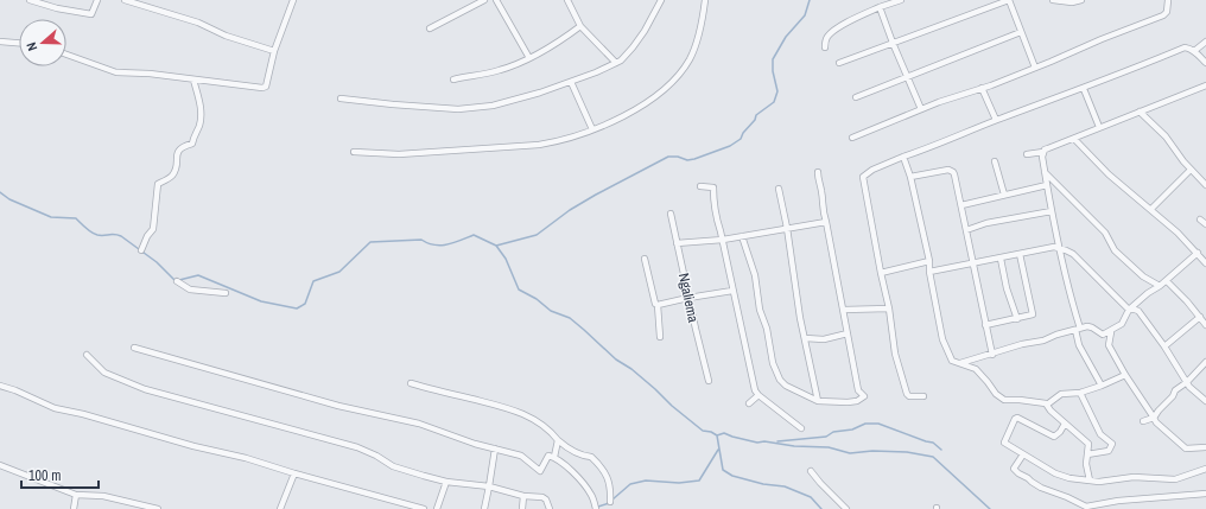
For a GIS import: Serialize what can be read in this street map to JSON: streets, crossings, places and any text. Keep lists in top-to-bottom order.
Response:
{
  "streets": {
    "street": ["Ngaliema"]
  },
  "scale_bar": "100 m",
  "north": "left"
}
